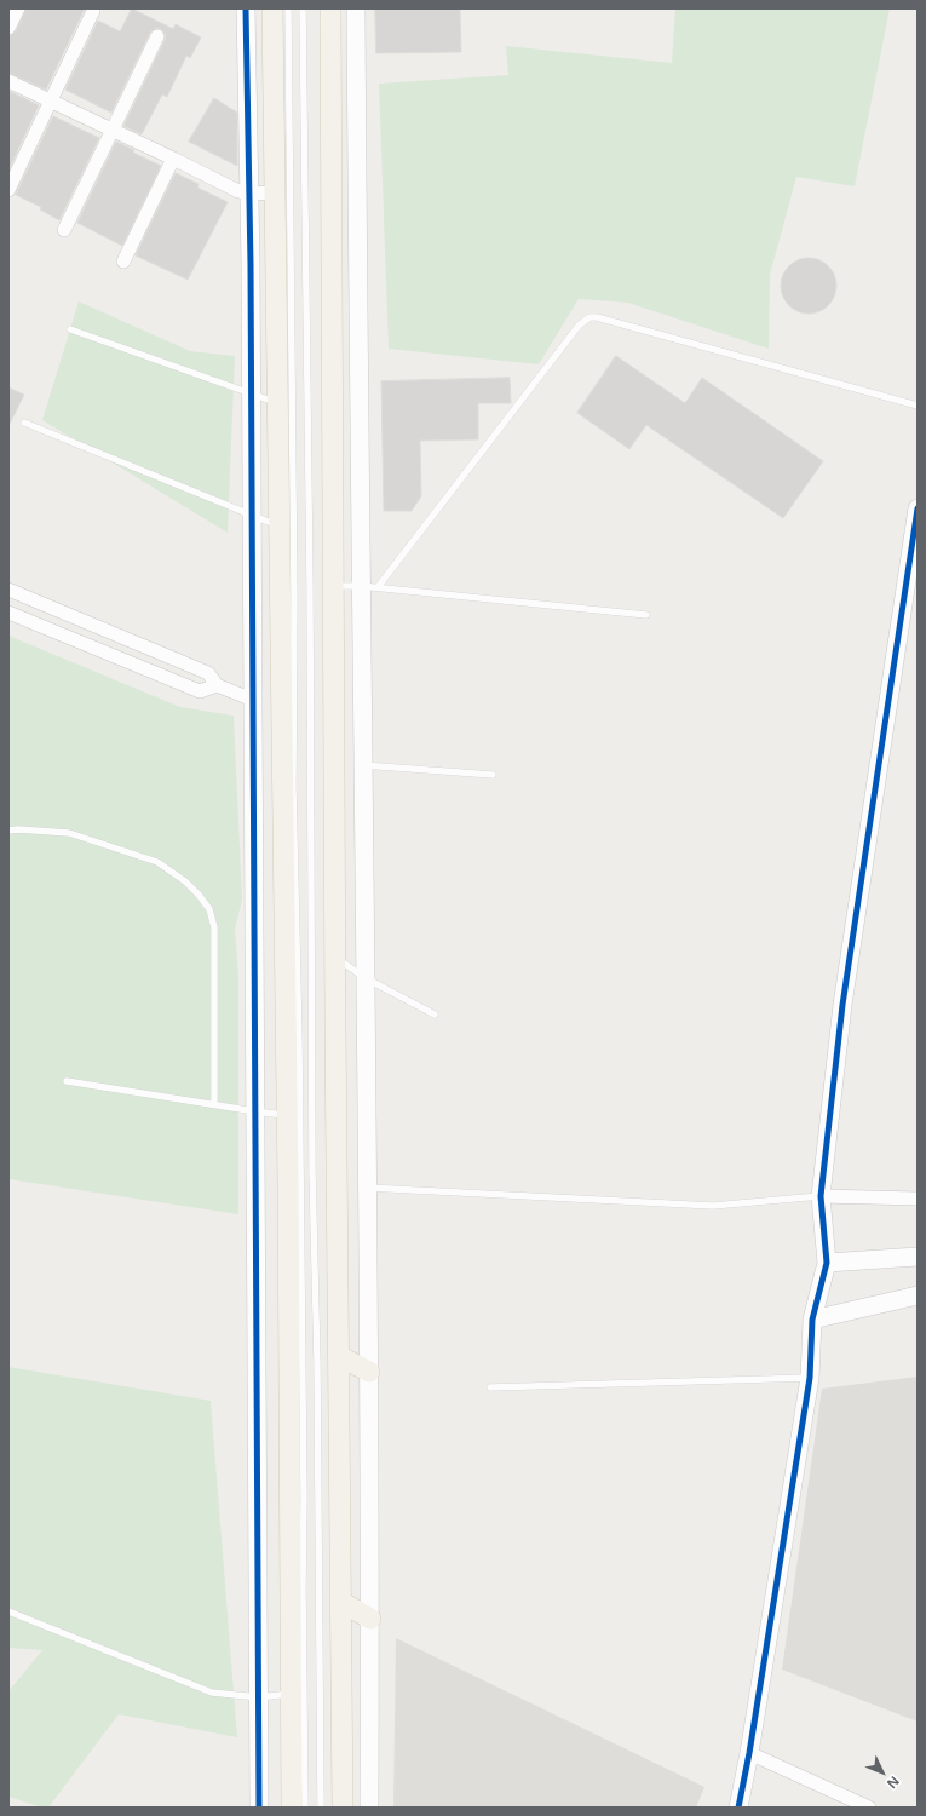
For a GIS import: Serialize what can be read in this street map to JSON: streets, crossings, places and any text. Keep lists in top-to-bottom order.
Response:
{
  "north": "bottom right"
}
